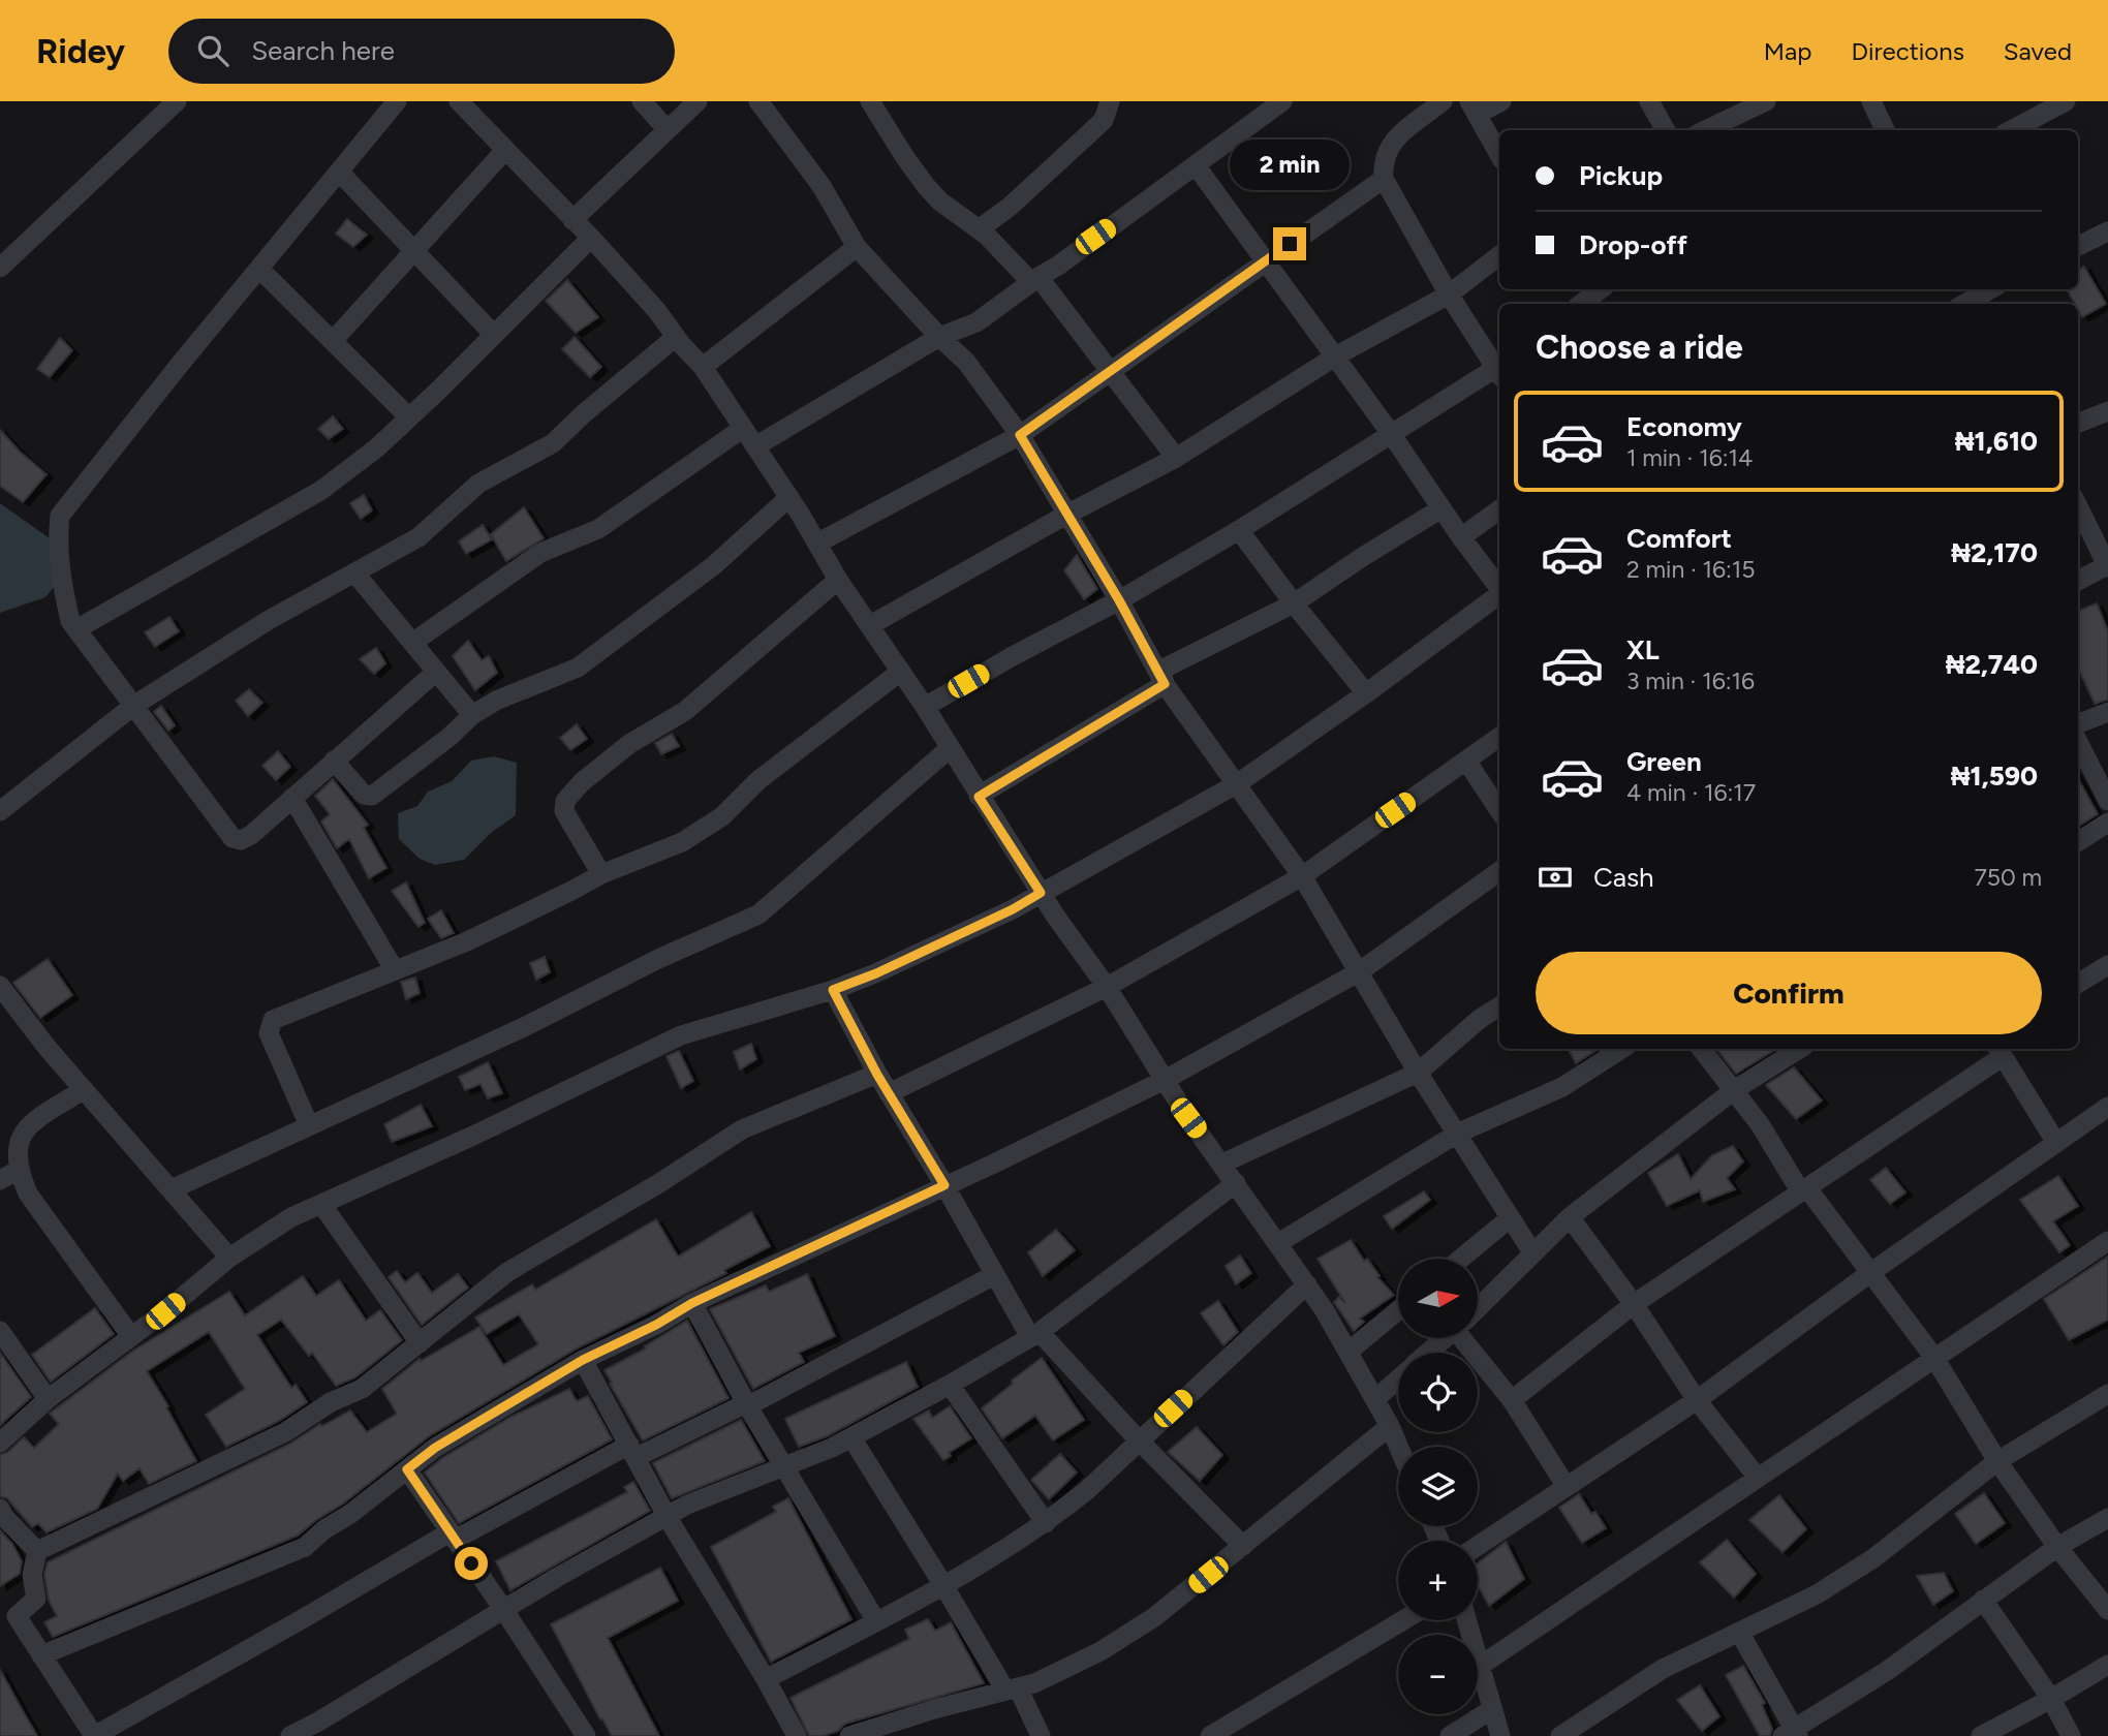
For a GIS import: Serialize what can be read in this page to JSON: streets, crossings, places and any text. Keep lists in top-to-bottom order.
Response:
{
  "north": "right",
  "page": {
    "header": "Ridey",
    "search": "Search here",
    "nav": ["Map", "Directions", "Saved"],
    "banner": ["Pickup", "Drop-off"],
    "bubble": "2 min",
    "heading": "Choose a ride",
    "list": [
      {
        "name": "Economy",
        "note": "1 min · 16:14",
        "value": "₦1,610"
      },
      {
        "name": "Comfort",
        "note": "2 min · 16:15",
        "value": "₦2,170"
      },
      {
        "name": "XL",
        "note": "3 min · 16:16",
        "value": "₦2,740"
      },
      {
        "name": "Green",
        "note": "4 min · 16:17",
        "value": "₦1,590"
      }
    ],
    "pay": ["Cash", "750 m"],
    "buttons": "Confirm",
    "map_buttons": ["+", "−"]
  }
}
